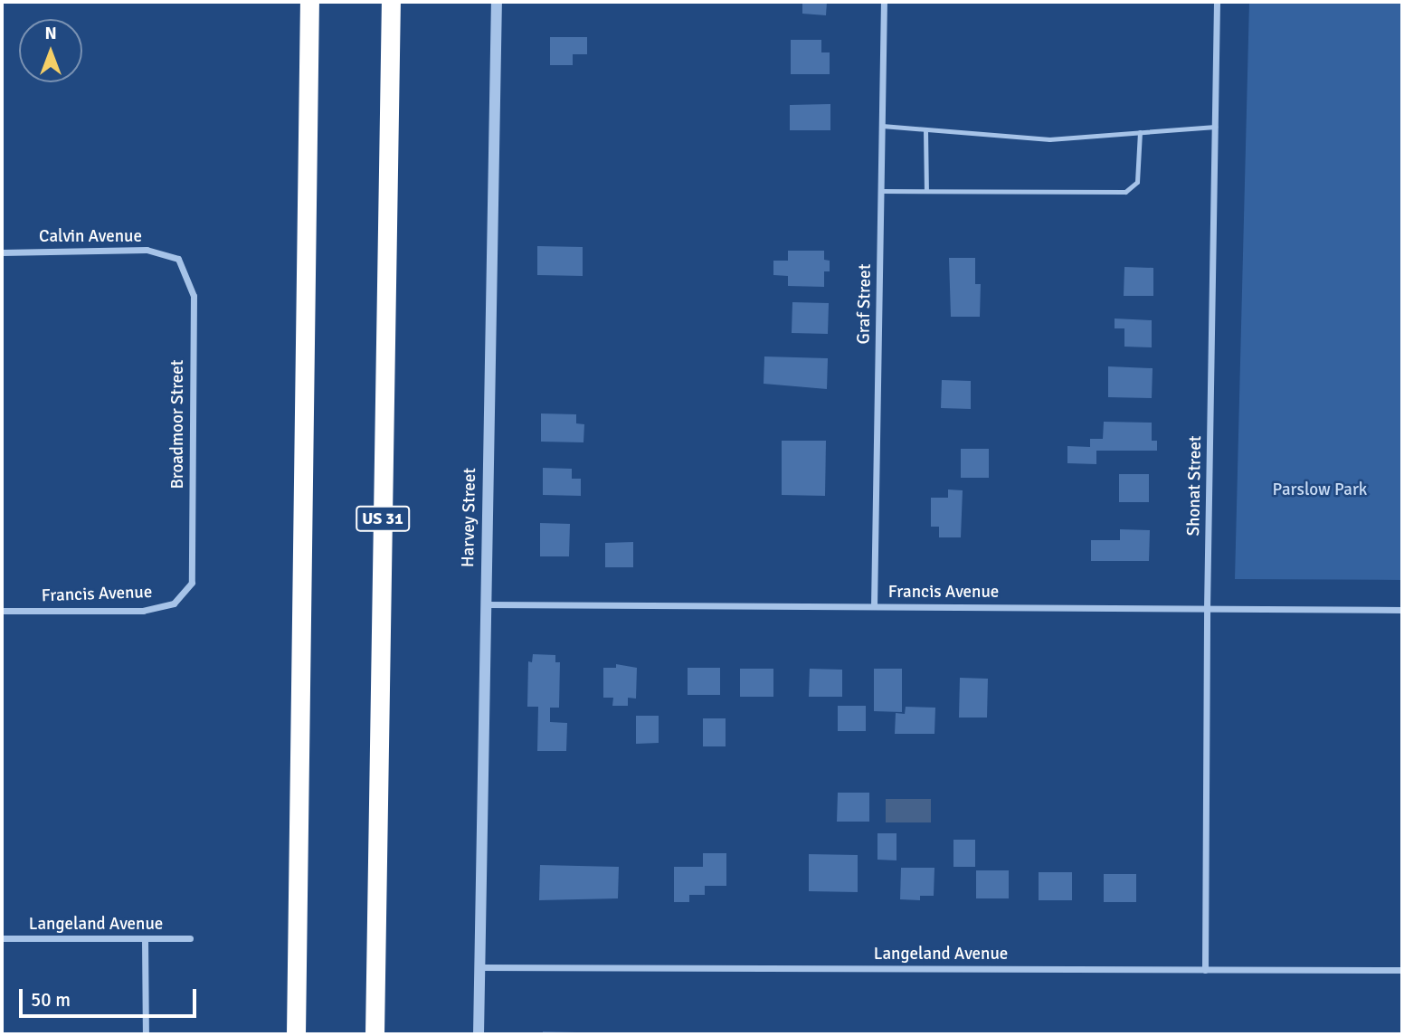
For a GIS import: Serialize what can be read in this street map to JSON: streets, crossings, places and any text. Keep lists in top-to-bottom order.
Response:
{
  "streets": {
    "highway": ["US 31"],
    "street": [
      "Calvin Avenue",
      "Graf Street",
      "Broadmoor Street",
      "Shonat Street",
      "Harvey Street",
      "Francis Avenue",
      "Langeland Avenue"
    ]
  },
  "crossings": [
    ["Calvin Avenue", "Broadmoor Street"],
    ["Graf Street", "Francis Avenue"],
    ["Broadmoor Street", "Francis Avenue"],
    ["Shonat Street", "Francis Avenue"],
    ["Shonat Street", "Langeland Avenue"],
    ["Harvey Street", "Francis Avenue"],
    ["Harvey Street", "Langeland Avenue"]
  ],
  "parks": ["Parslow Park"],
  "scale_bar": "50 m",
  "north": "top"
}
